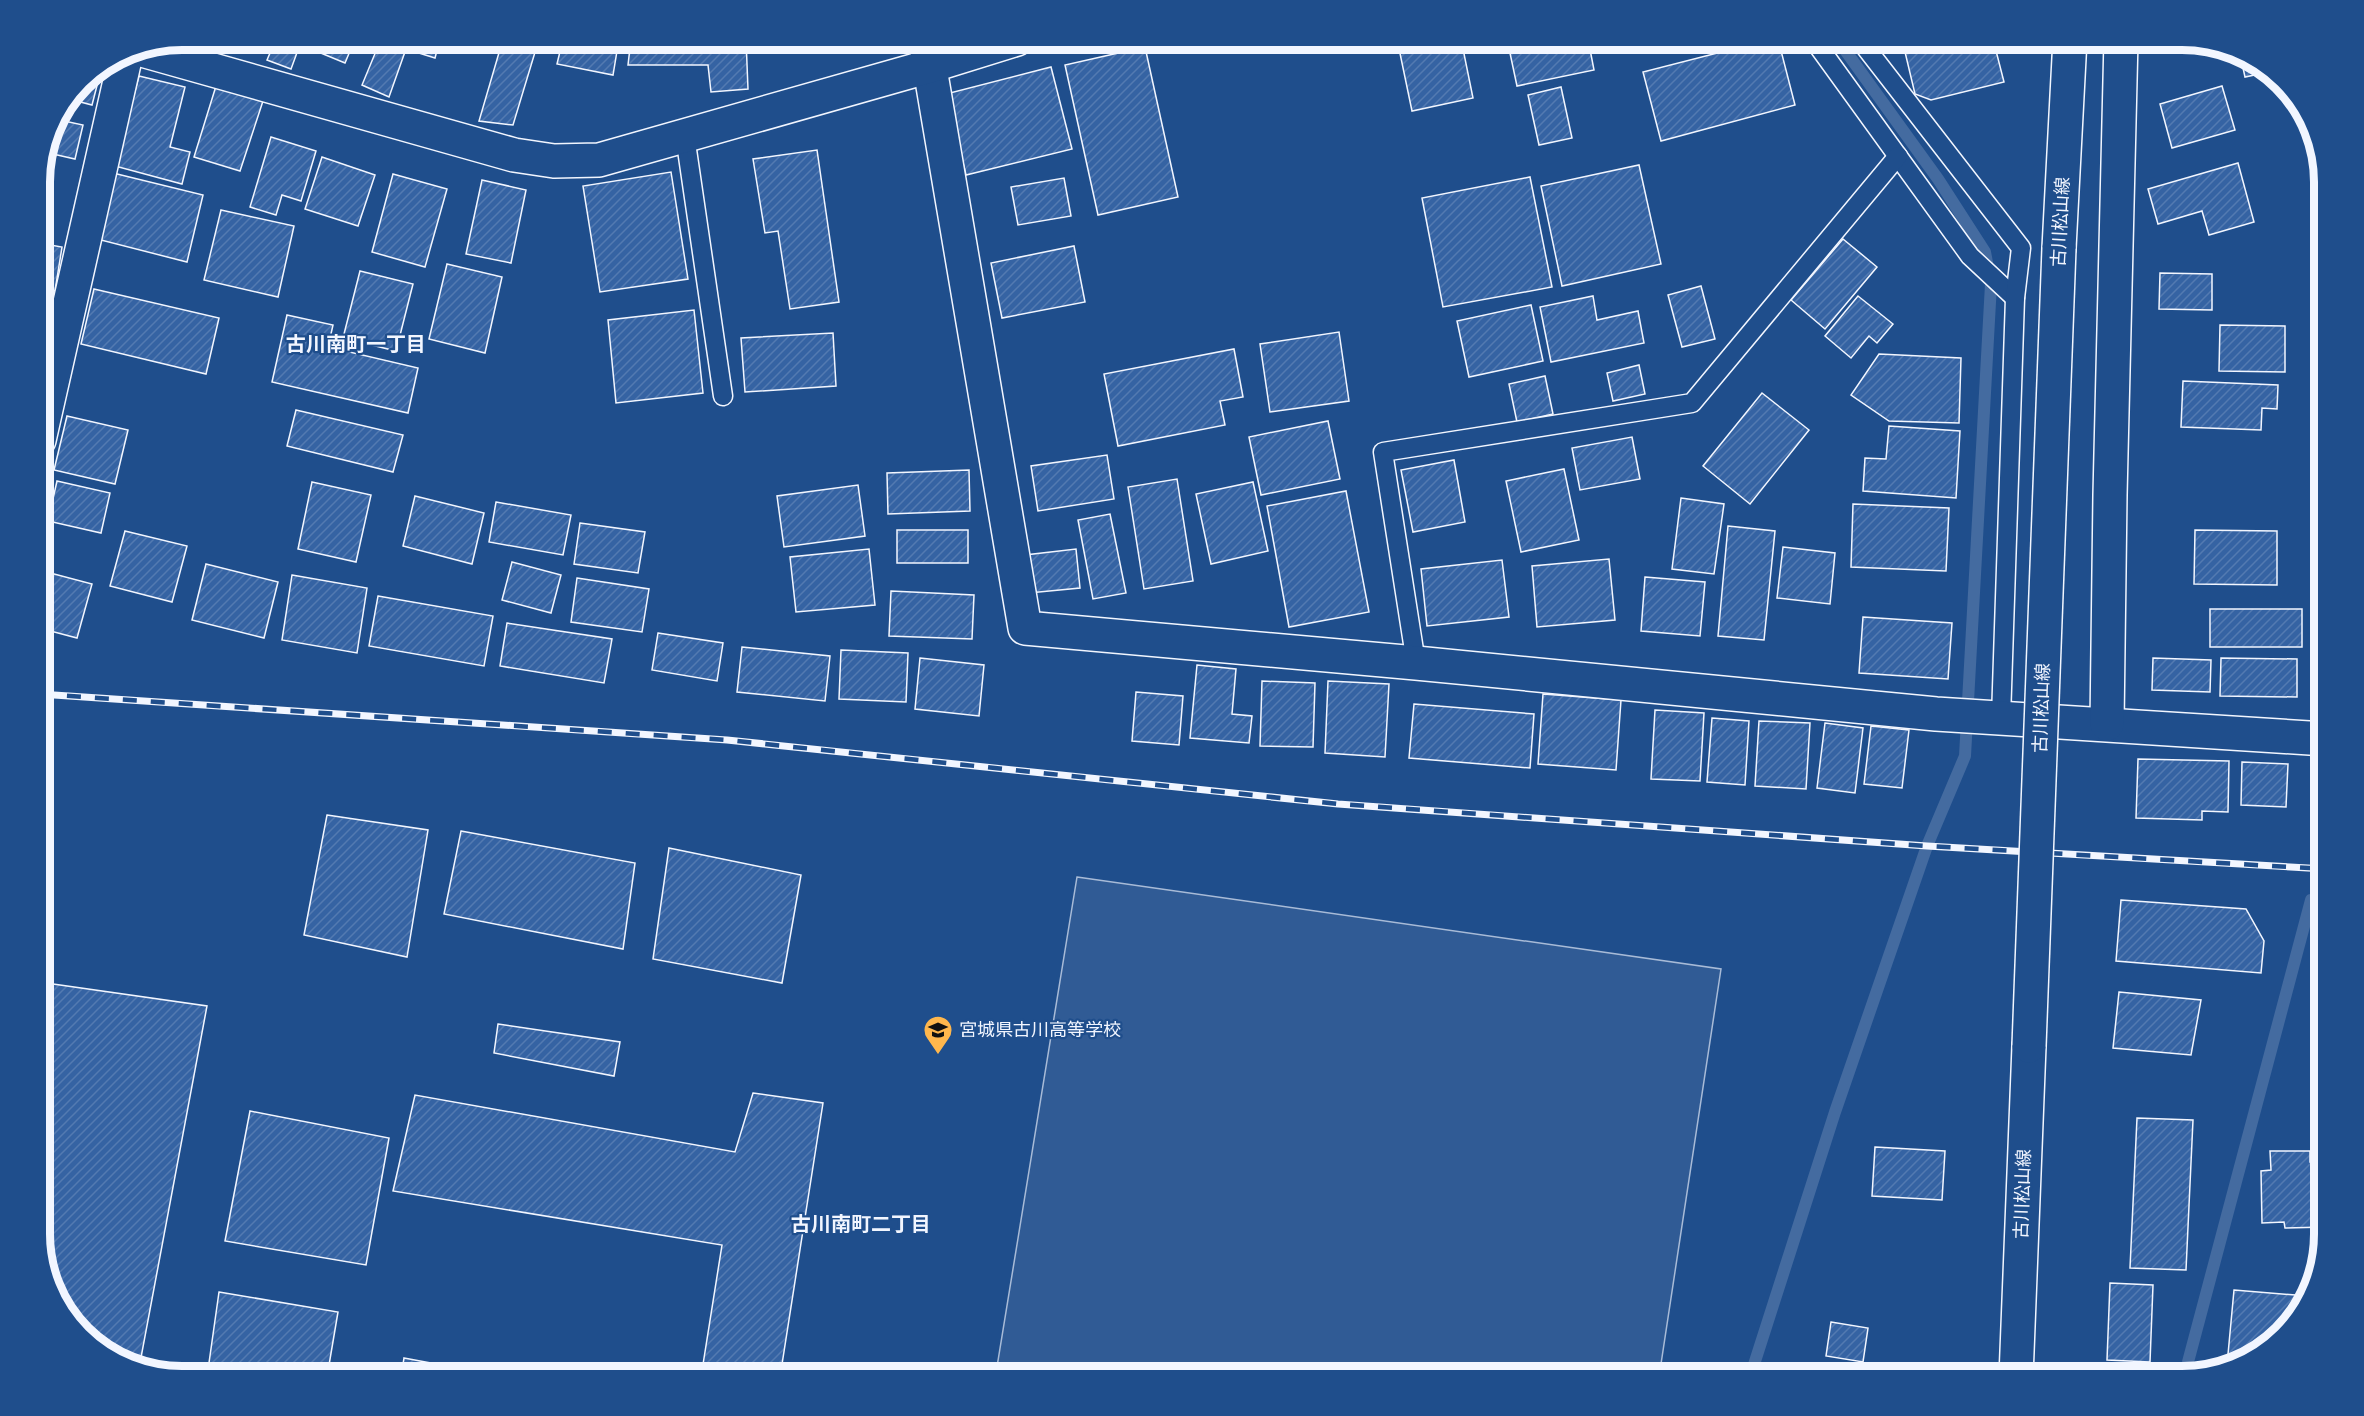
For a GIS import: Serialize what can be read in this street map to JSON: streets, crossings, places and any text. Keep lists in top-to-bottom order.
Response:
{
  "streets": {
    "street": ["古川松山線"]
  },
  "districts": ["古川南町一丁目", "古川南町二丁目"],
  "places": {
    "school or university": ["宮城県古川高等学校"]
  }
}
